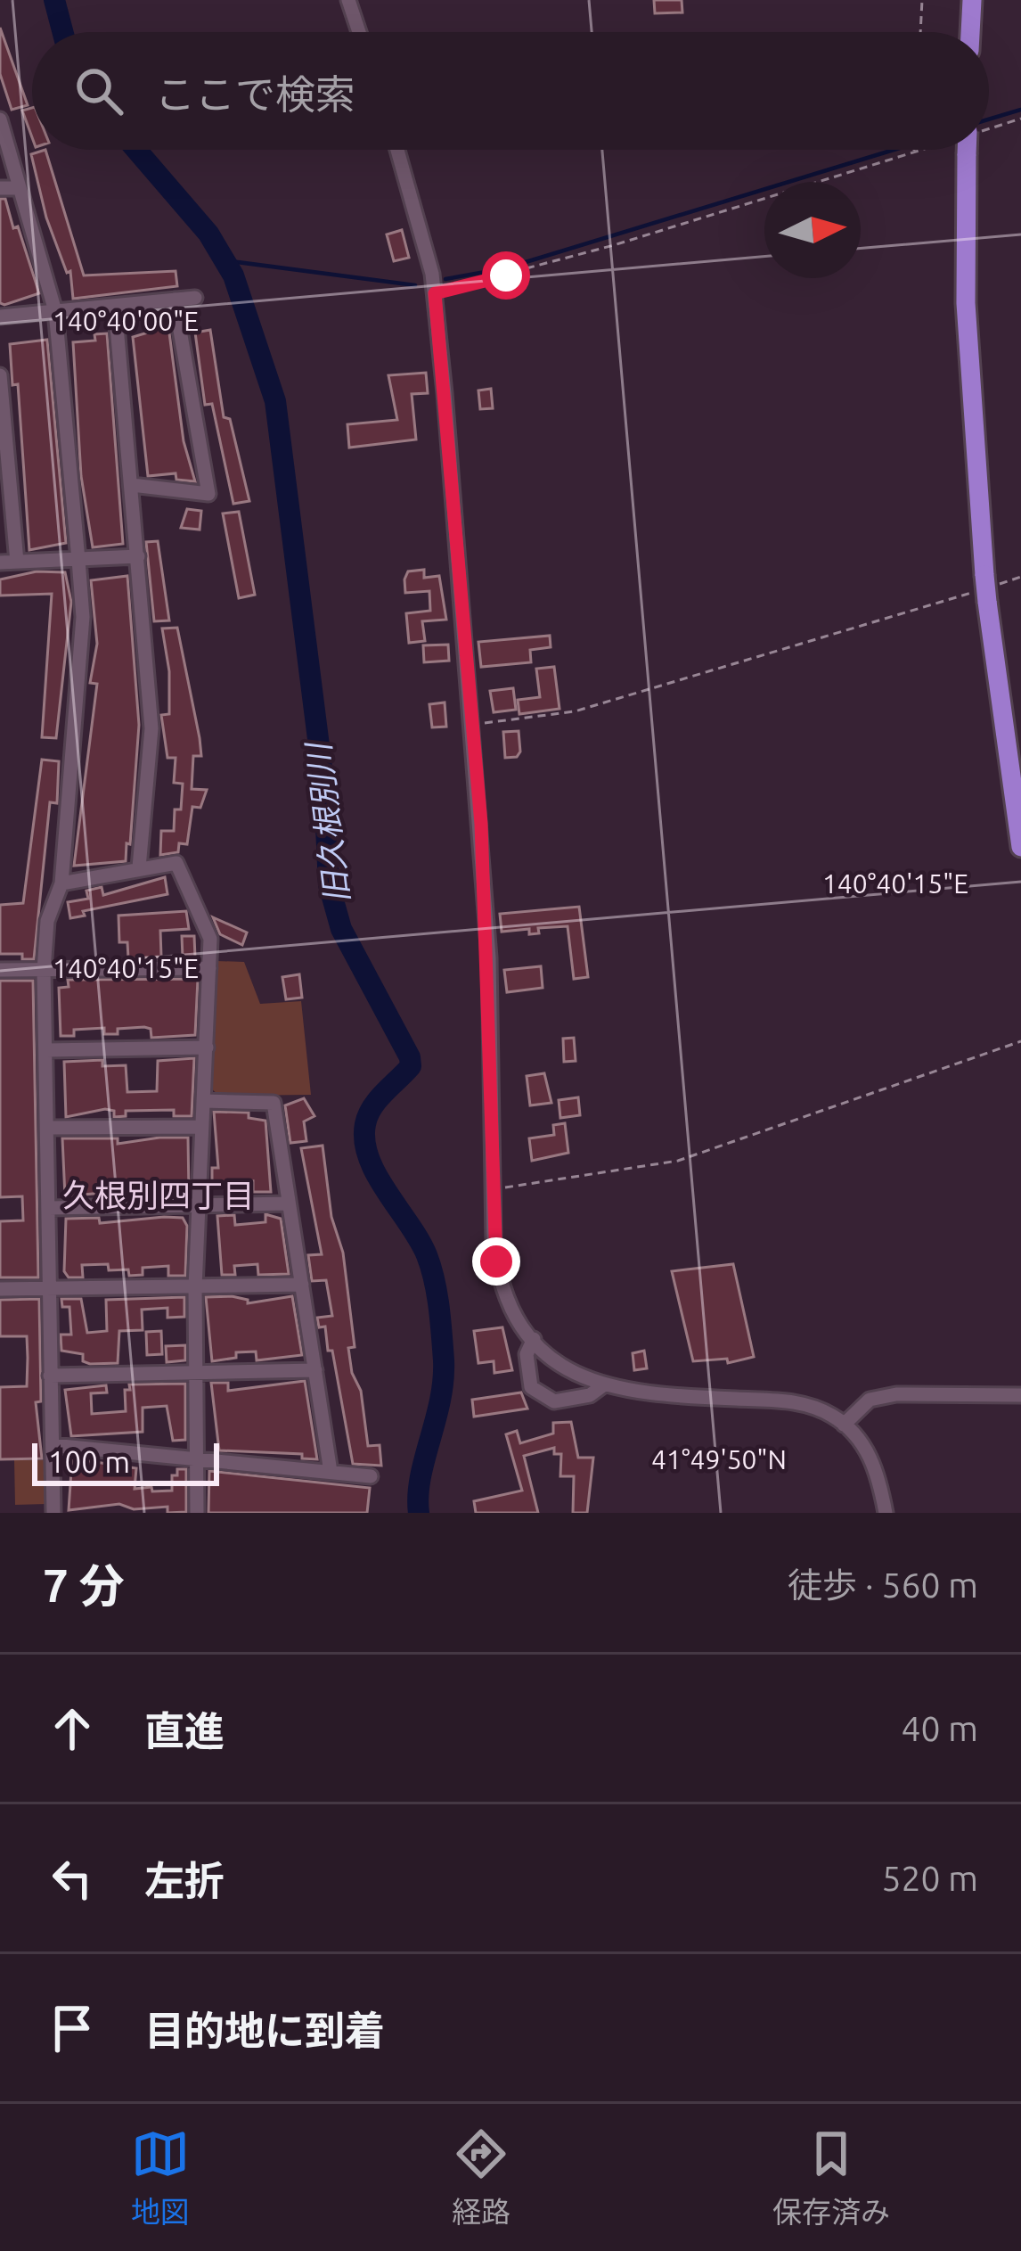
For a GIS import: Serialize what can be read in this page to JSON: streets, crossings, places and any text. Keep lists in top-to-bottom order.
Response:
{
  "districts": ["久根別四丁目"],
  "water": ["旧久根別川"],
  "scale_bar": "100 m",
  "north": "right",
  "page": {
    "search": "ここで検索",
    "scale": "100 m",
    "heading": ["7 分", "徒歩 · 560 m"],
    "list": [
      ["直進", "40 m"],
      ["左折", "520 m"],
      "目的地に到着"
    ],
    "nav": ["地図", "経路", "保存済み"]
  },
  "coordinates": ["140°40'00\"E", "140°40'15\"E", "41°49'50\"N"]
}
